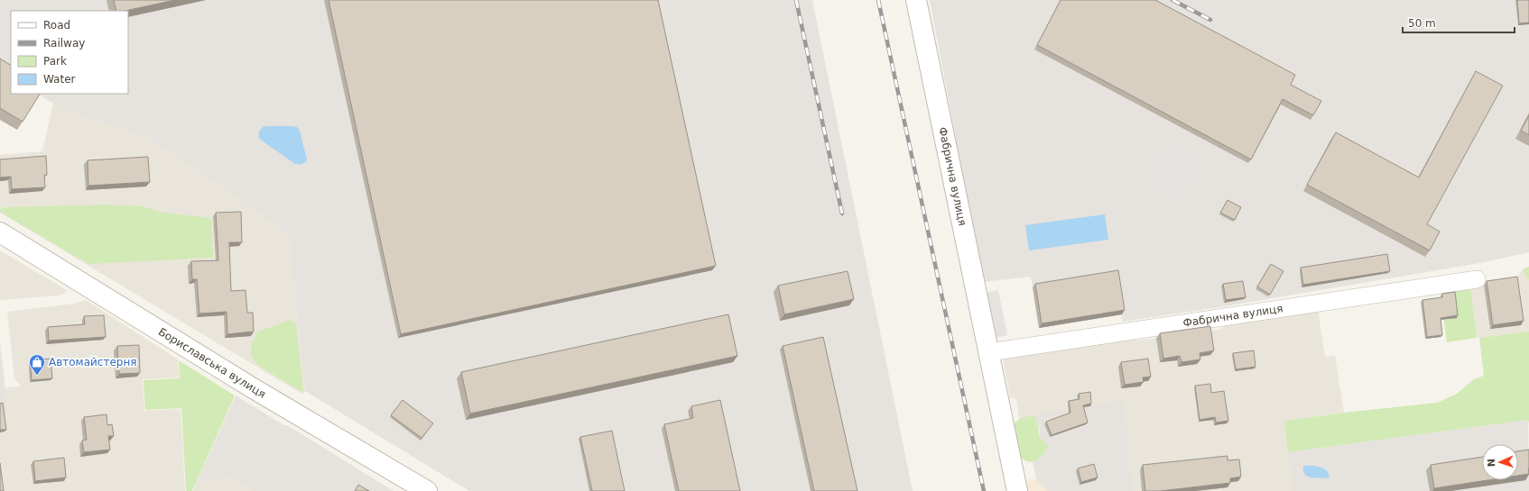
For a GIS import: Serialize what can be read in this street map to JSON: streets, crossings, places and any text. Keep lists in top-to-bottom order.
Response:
{
  "streets": {
    "street": ["Фабрична вулиця", "Бориславська вулиця"]
  },
  "places": {
    "shop": ["Автомайстерня"]
  },
  "legend": [
    "Road",
    "Railway",
    "Park",
    "Water"
  ],
  "scale_bar": "50 m",
  "north": "left"
}
